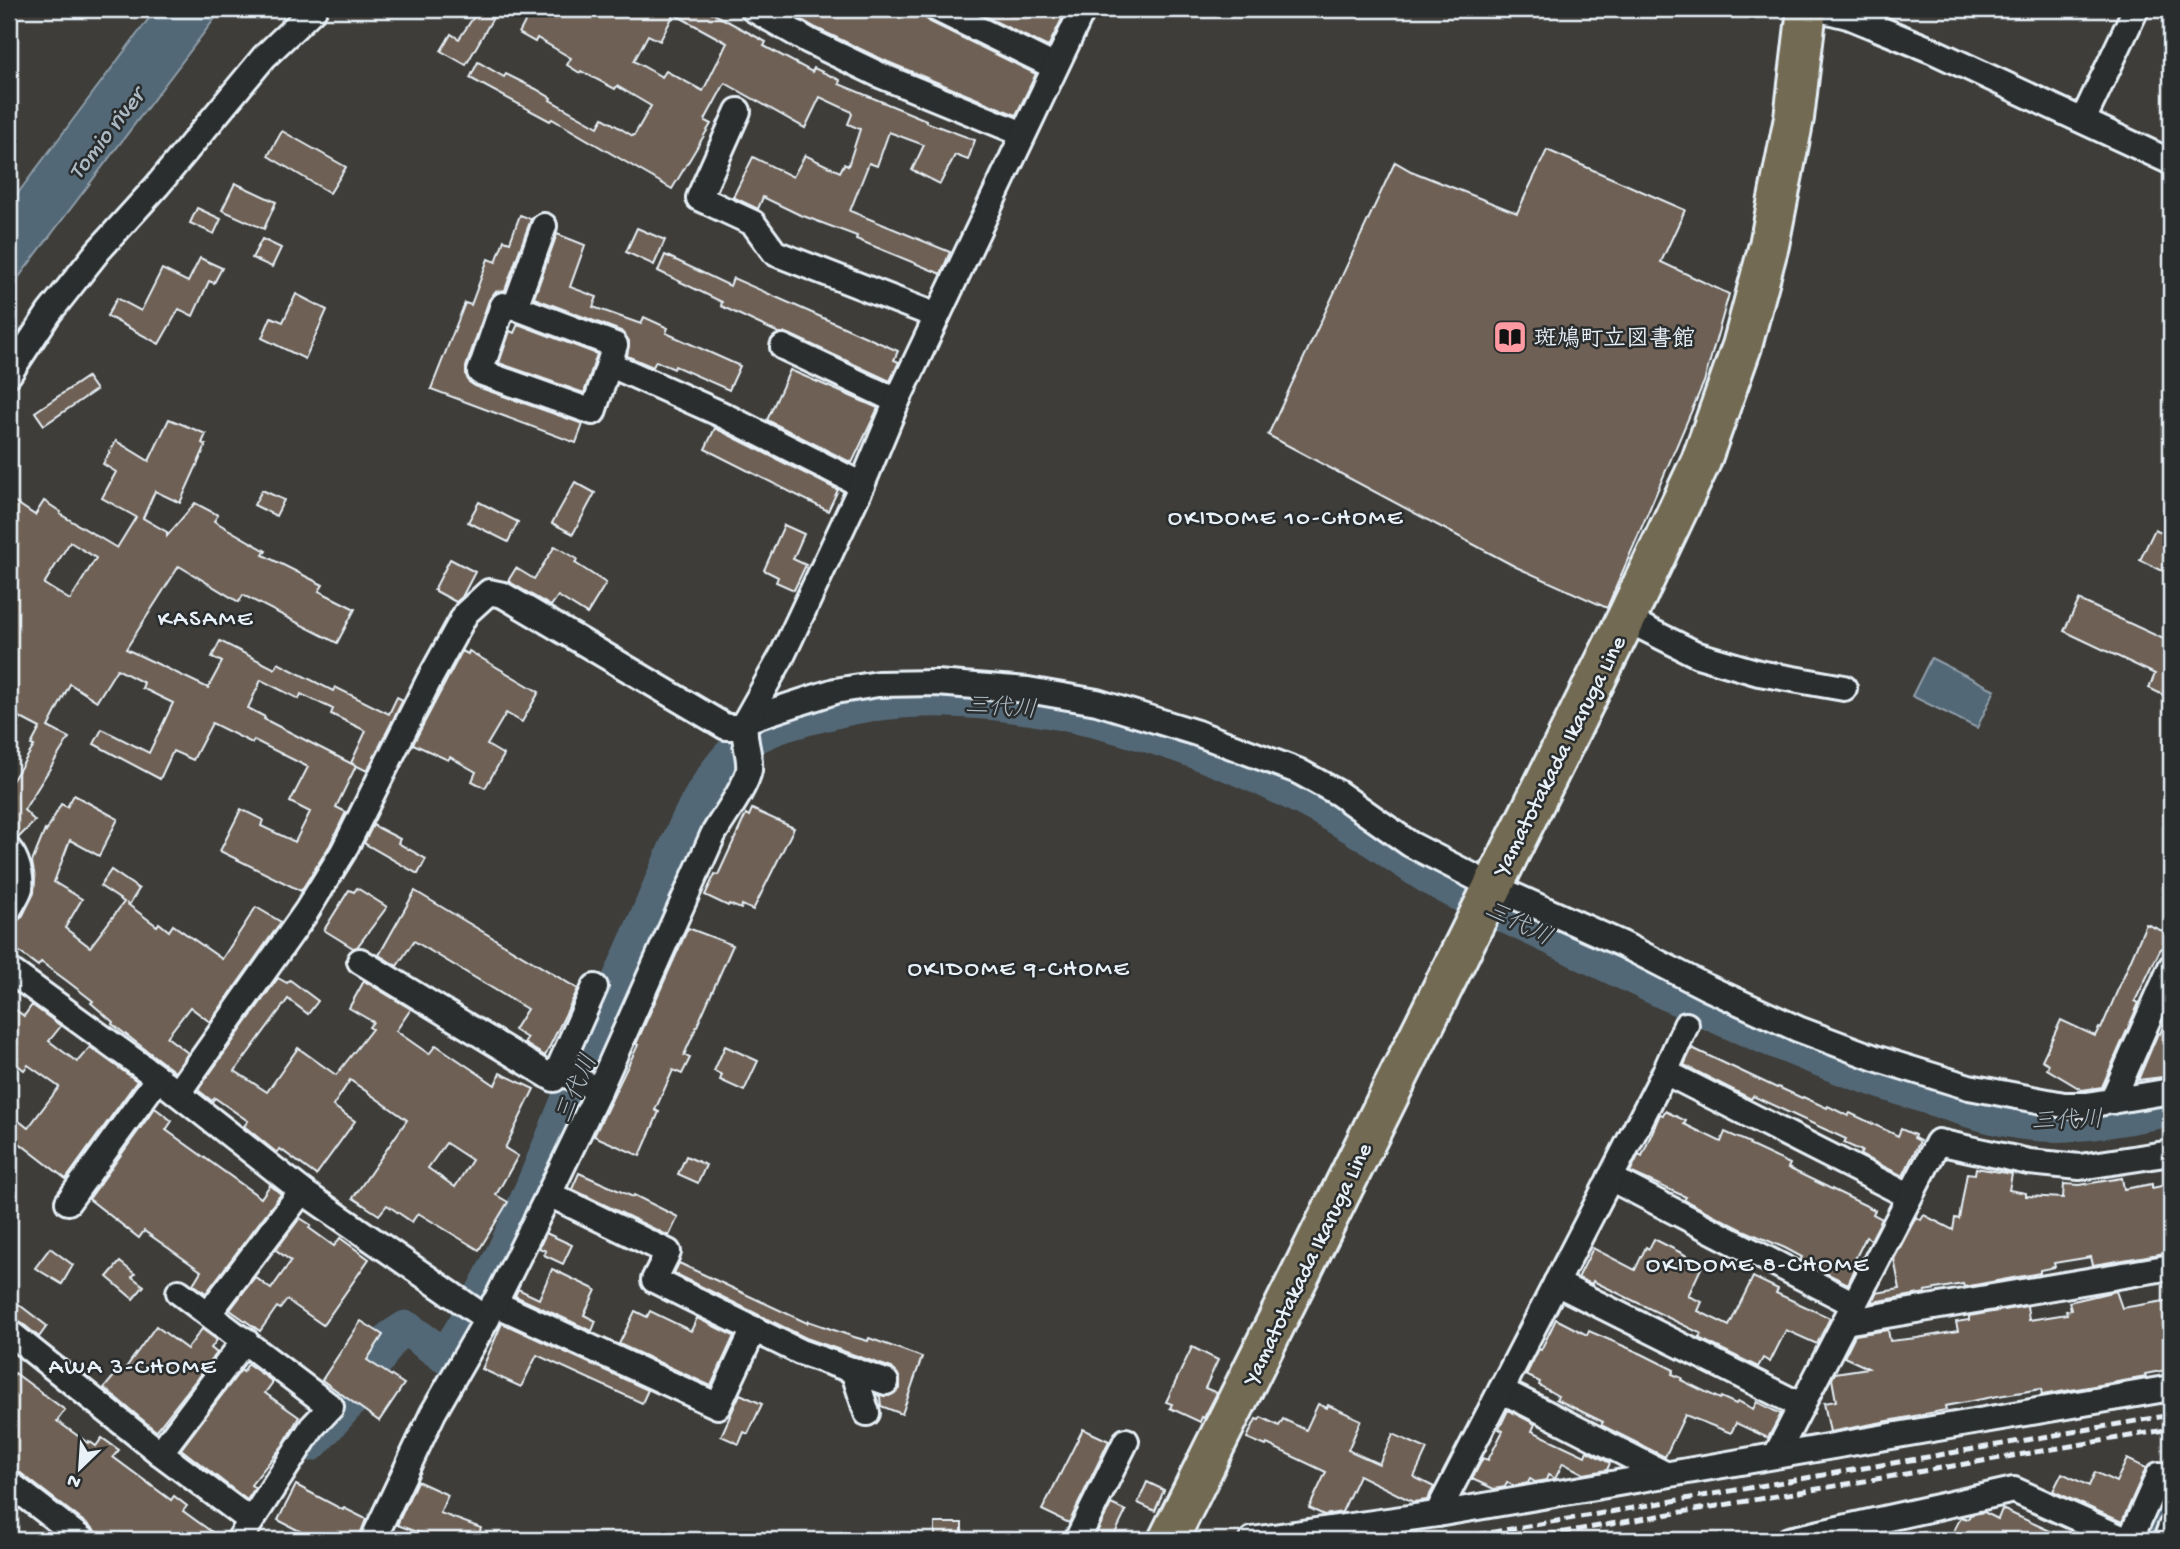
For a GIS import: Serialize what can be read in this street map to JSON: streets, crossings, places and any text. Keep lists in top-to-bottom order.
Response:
{
  "streets": {
    "main road": ["Yamatotakada Ikaruga Line"]
  },
  "districts": [
    "OKIDOME 10-CHOME",
    "KASAME",
    "OKIDOME 9-CHOME",
    "OKIDOME 8-CHOME",
    "AWA 3-CHOME"
  ],
  "water": ["Tomio river", "三代川"],
  "places": {
    "library": ["斑鳩町立図書館"]
  },
  "north": "bottom left"
}
